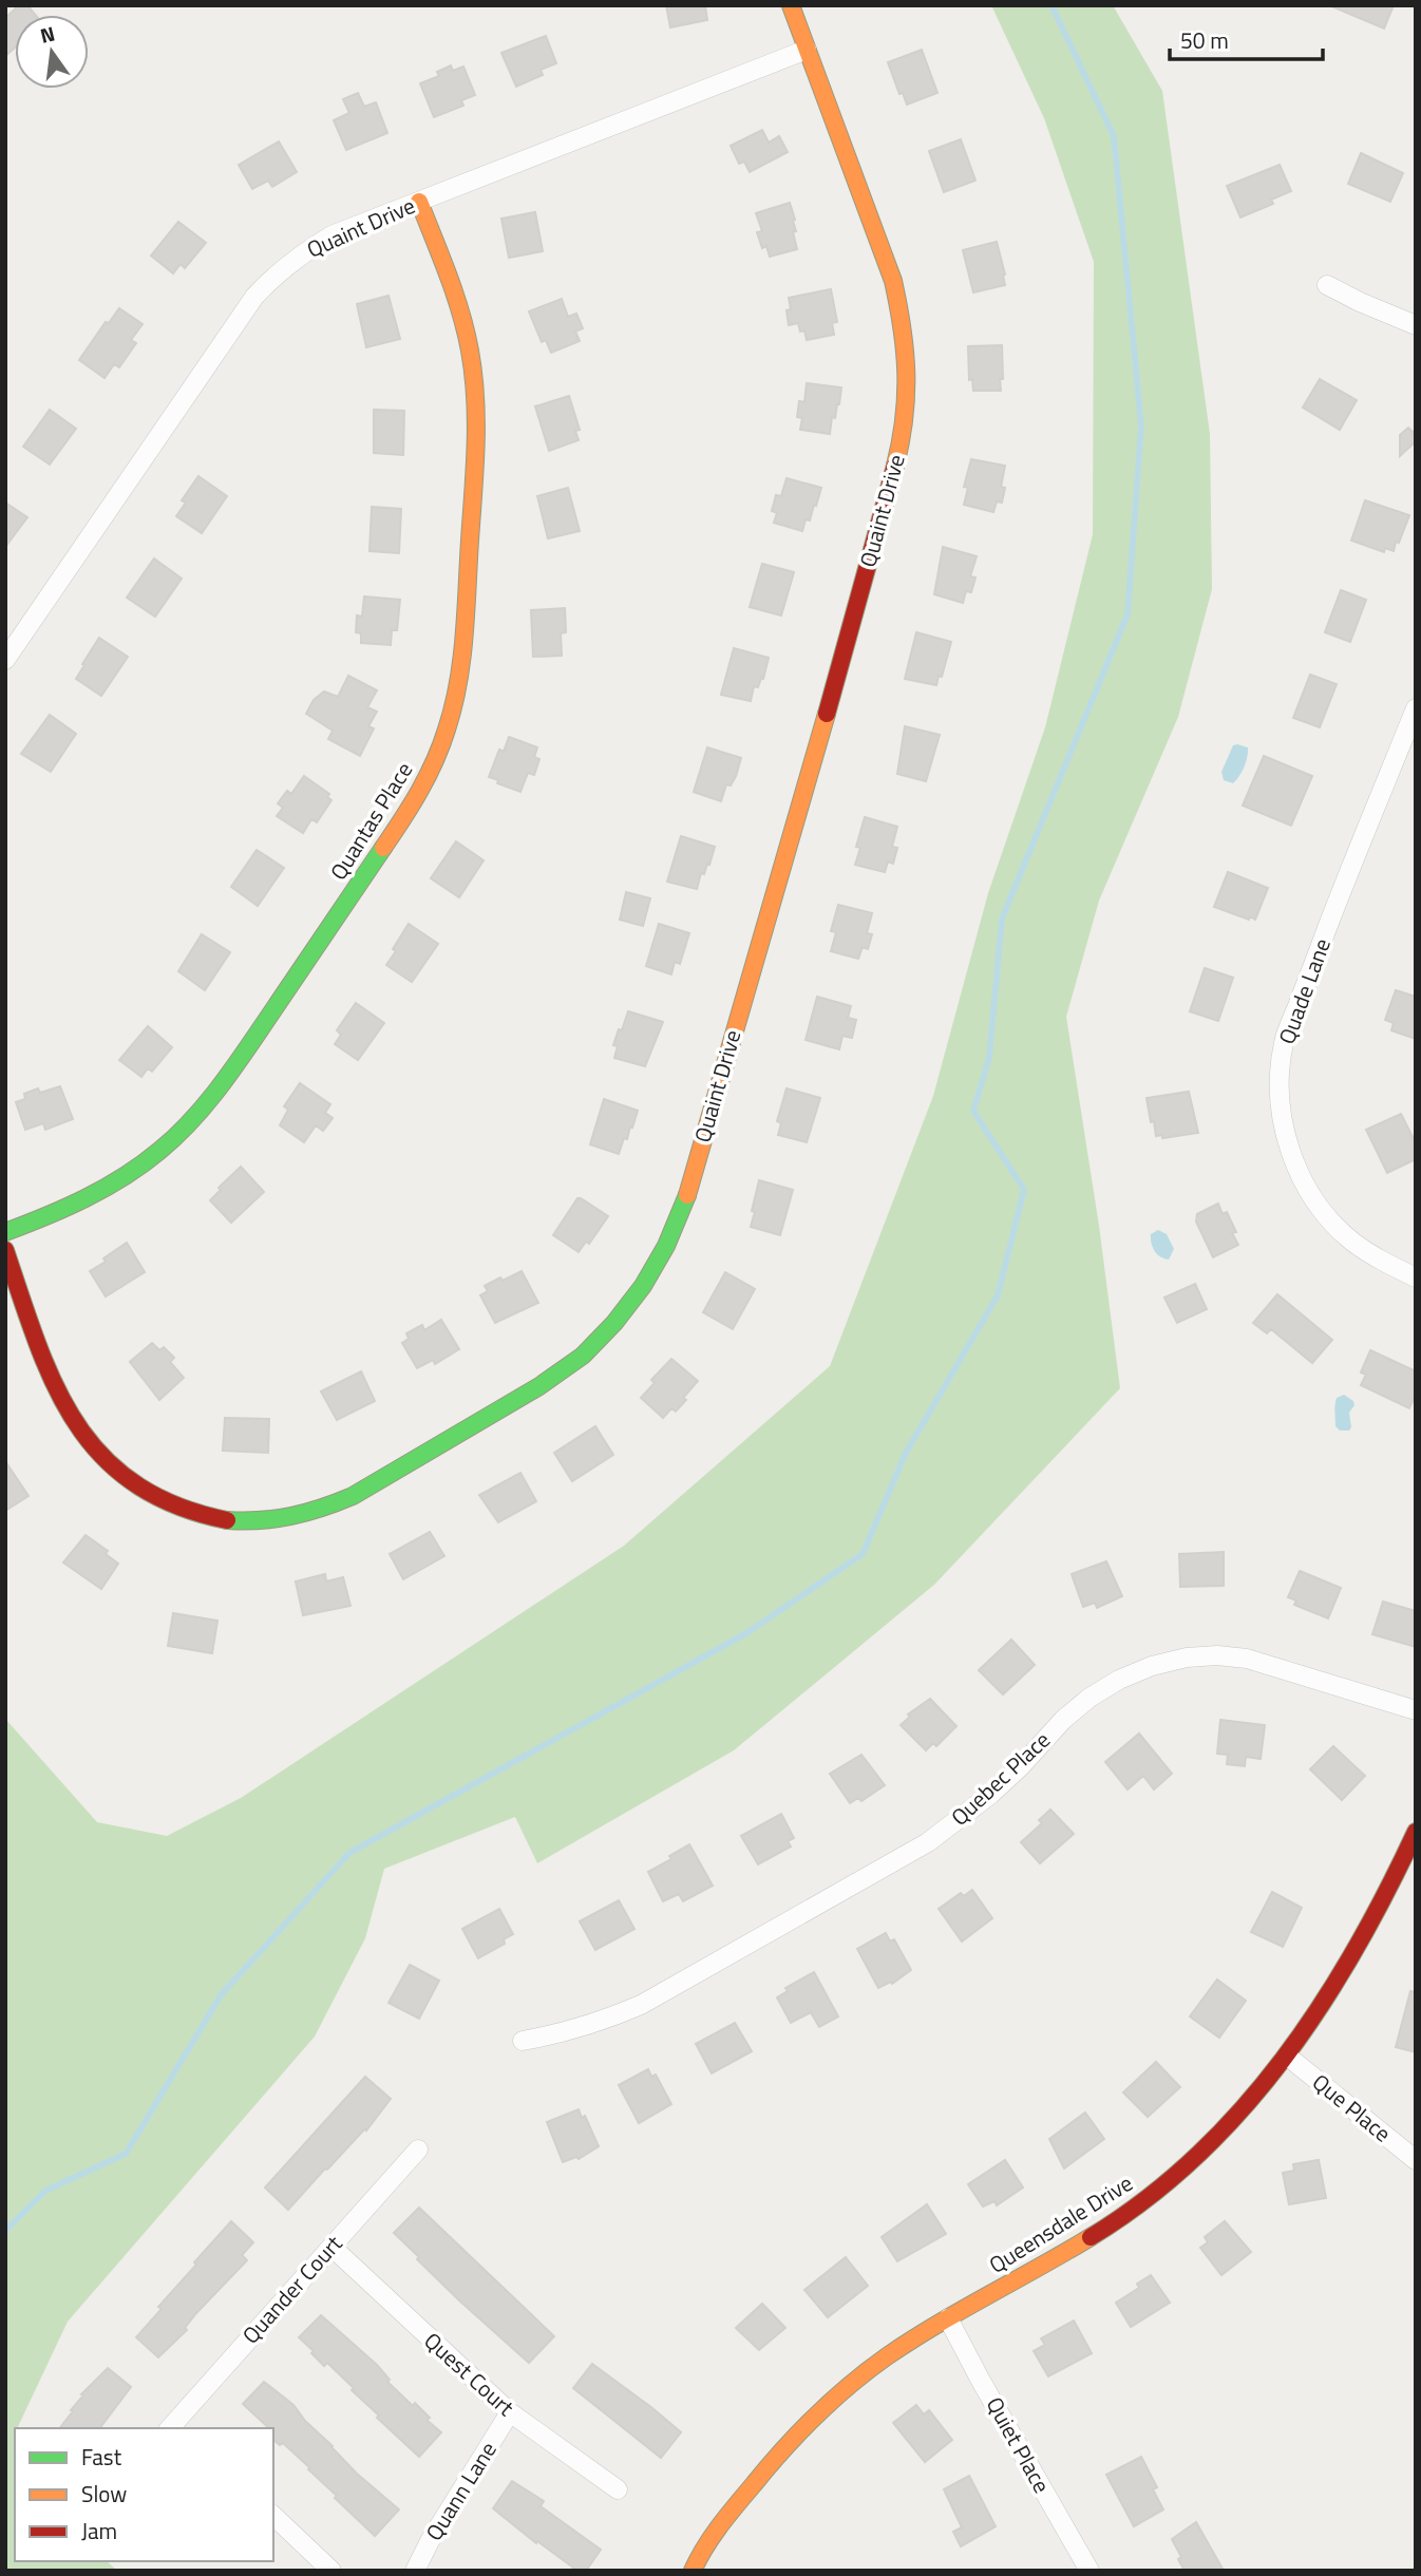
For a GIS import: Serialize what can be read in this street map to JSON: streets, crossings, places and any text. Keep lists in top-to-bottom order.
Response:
{
  "streets": {
    "street": [
      "Quaint Drive",
      "Quantas Place",
      "Quade Lane",
      "Quebec Place",
      "Que Place",
      "Queensdale Drive",
      "Quander Court",
      "Quest Court",
      "Quiet Place",
      "Quann Lane"
    ]
  },
  "crossings": [
    ["Quaint Drive", "Quantas Place"],
    ["Que Place", "Queensdale Drive"],
    ["Queensdale Drive", "Quiet Place"],
    ["Quander Court", "Quest Court"],
    ["Quest Court", "Quann Lane"]
  ],
  "legend": ["Fast", "Slow", "Jam"],
  "scale_bar": "50 m",
  "north": "top"
}
